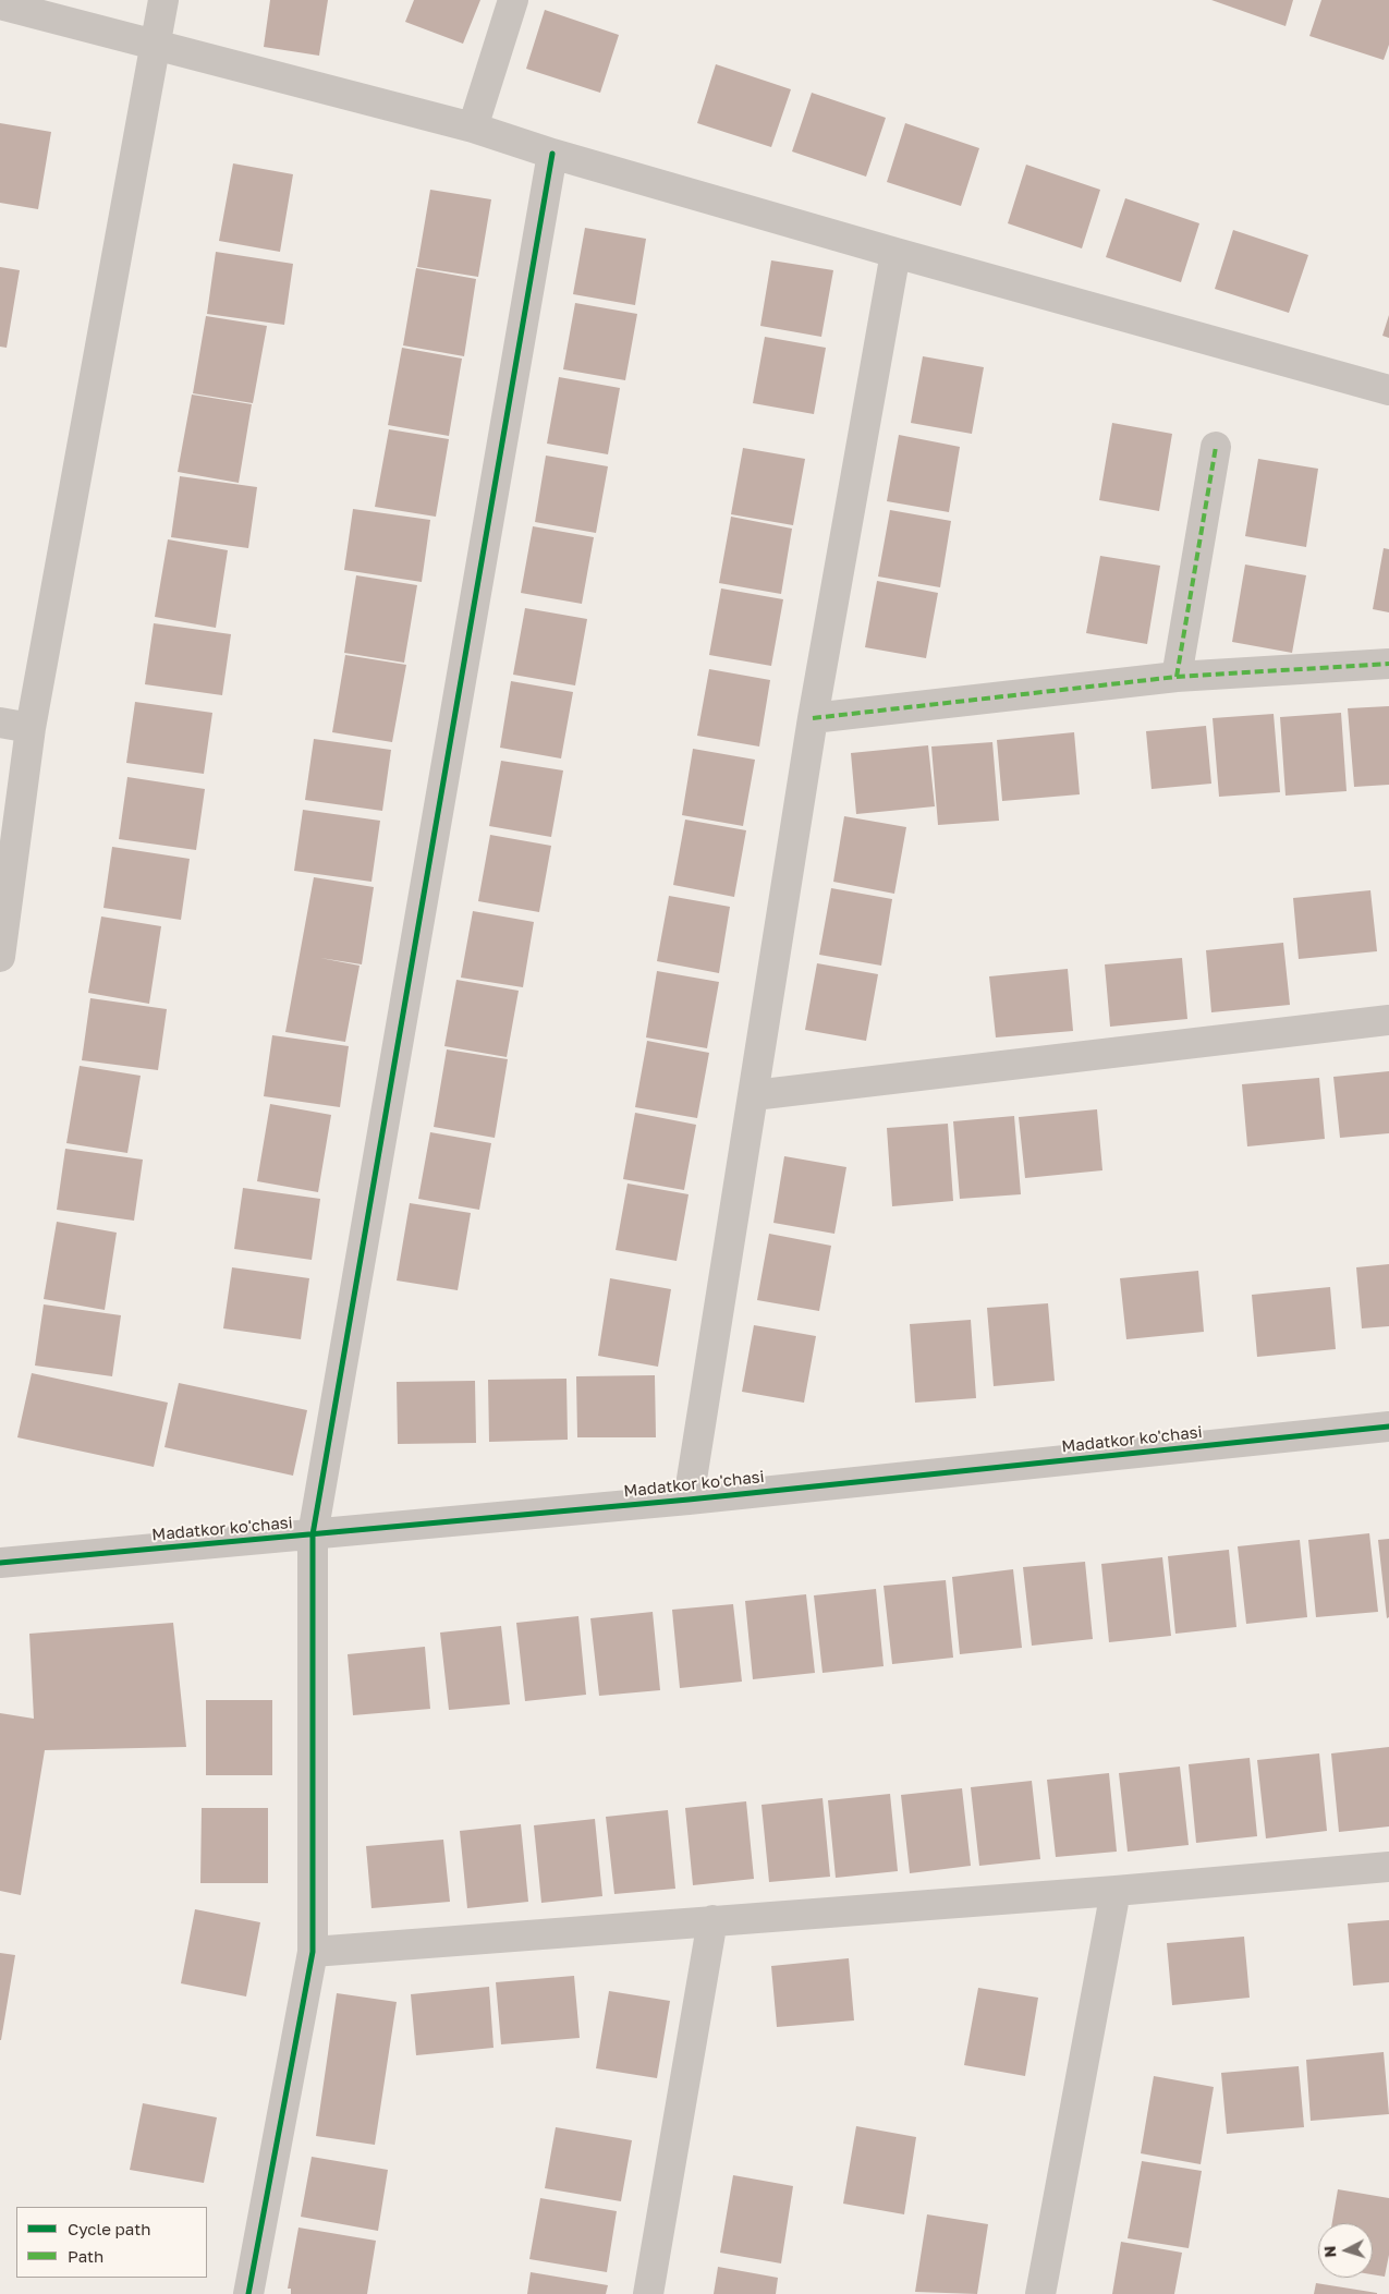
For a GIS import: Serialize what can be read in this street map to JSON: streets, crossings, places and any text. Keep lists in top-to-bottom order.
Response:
{
  "streets": {
    "street": ["Madatkor ko'chasi"]
  },
  "legend": ["Cycle path", "Path"],
  "north": "left"
}
